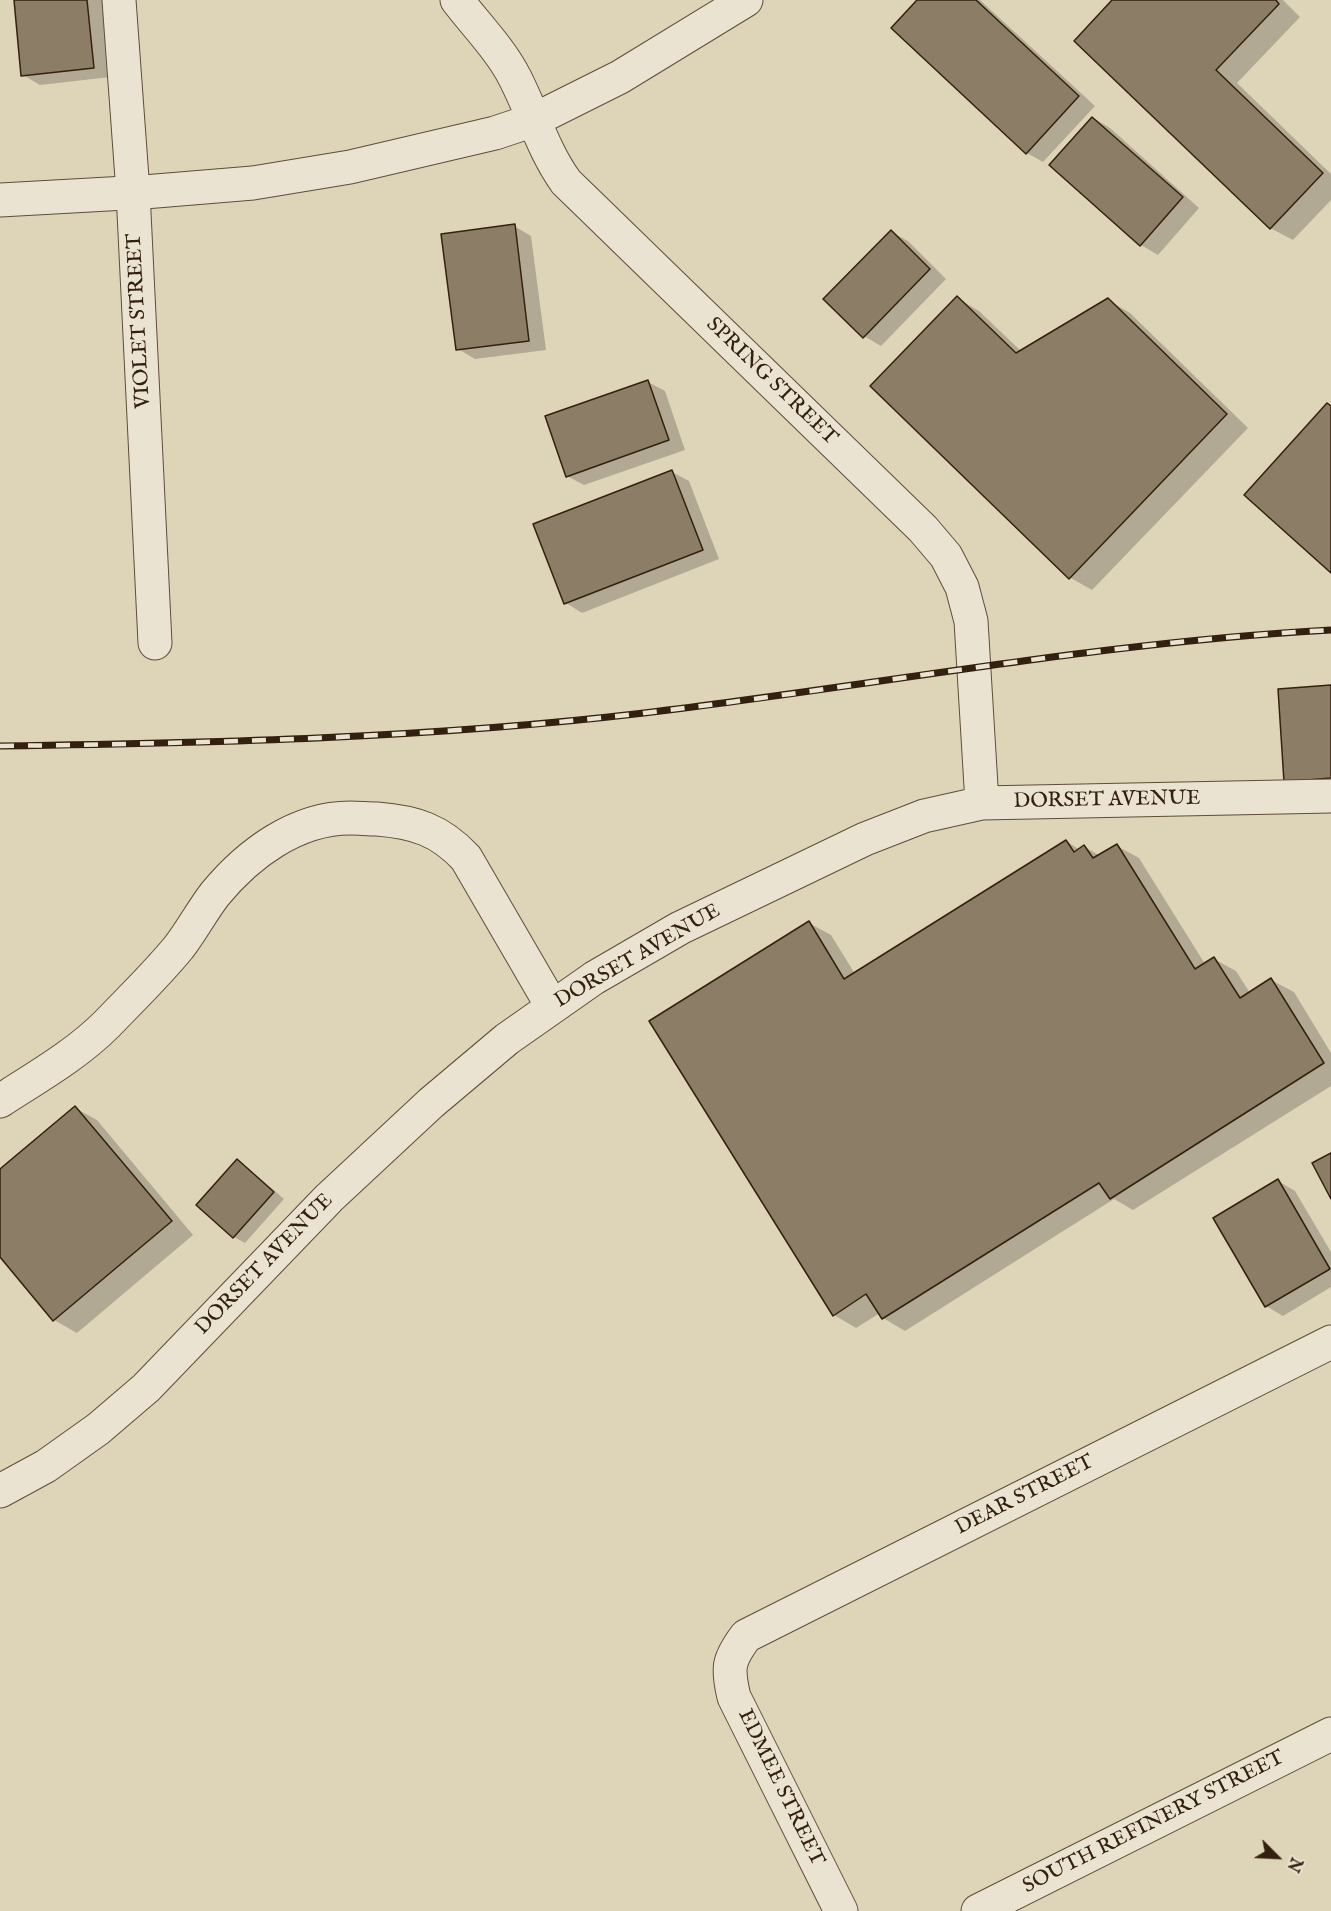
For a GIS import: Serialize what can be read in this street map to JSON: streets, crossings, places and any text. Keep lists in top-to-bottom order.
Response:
{
  "streets": {
    "street": [
      "VIOLET STREET",
      "SPRING STREET",
      "DORSET AVENUE",
      "DEAR STREET",
      "EDMEE STREET",
      "SOUTH REFINERY STREET"
    ]
  },
  "crossings": [
    ["SPRING STREET", "DORSET AVENUE"],
    ["DEAR STREET", "EDMEE STREET"]
  ],
  "north": "bottom right"
}
